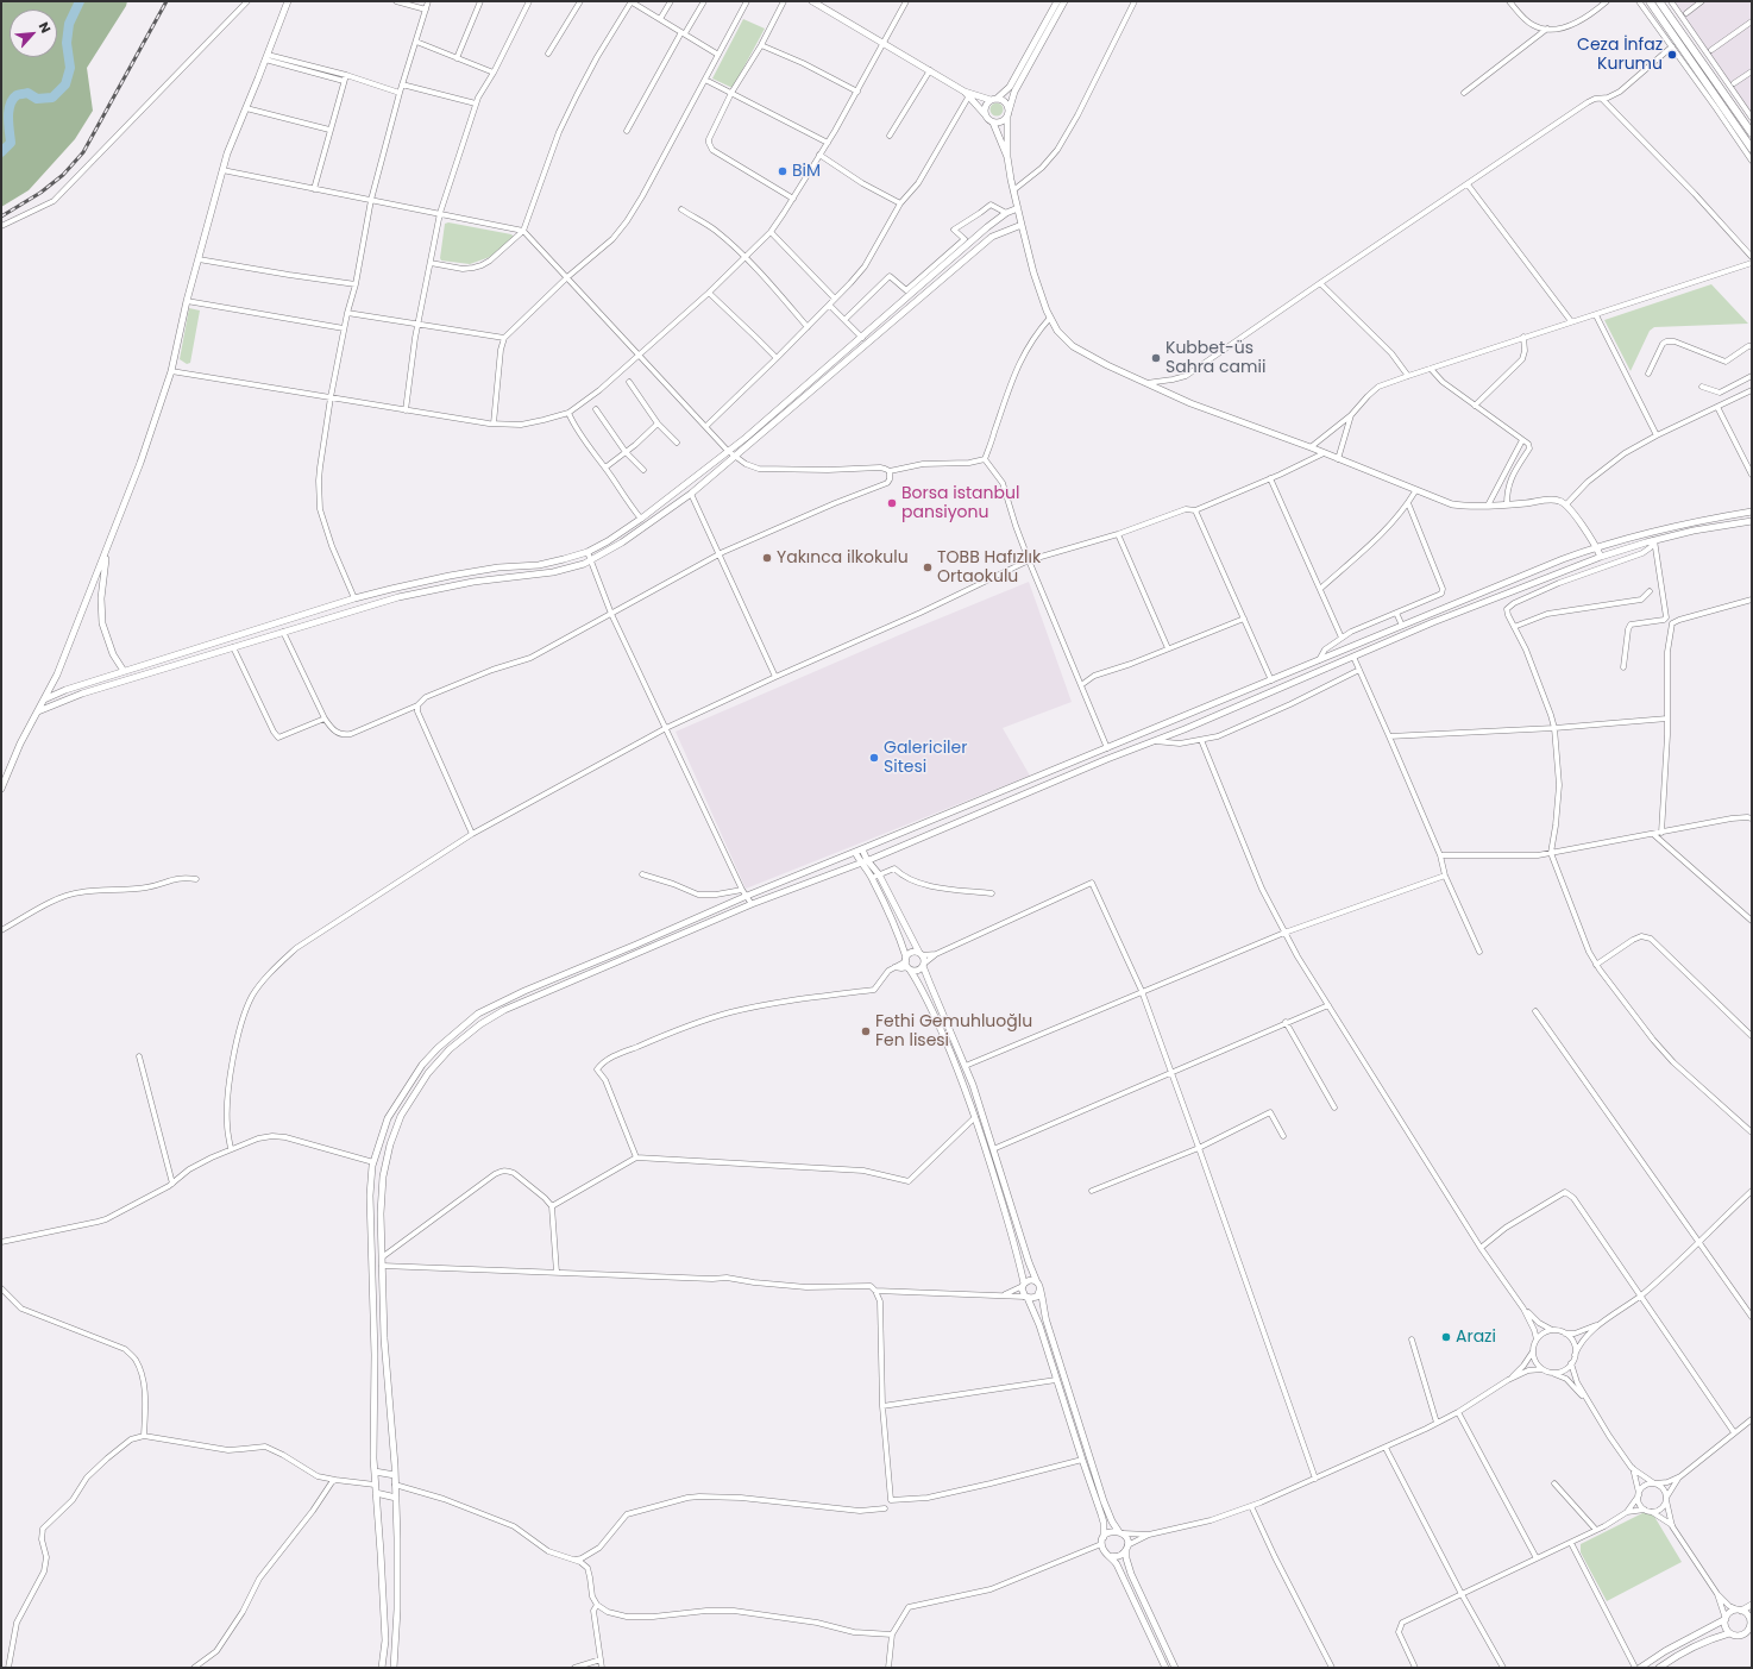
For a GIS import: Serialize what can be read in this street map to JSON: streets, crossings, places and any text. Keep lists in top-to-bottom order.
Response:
{
  "places": [
    "Ceza İnfaz Kurumu",
    "BiM",
    "Kubbet-üs Sahra camii",
    "Borsa istanbul pansiyonu",
    "Yakınca ilkokulu",
    "TOBB Hafızlık Ortaokulu",
    "Galericiler Sitesi",
    "Fethi Gemuhluoğlu Fen lisesi",
    "Arazi"
  ],
  "north": "top right"
}
